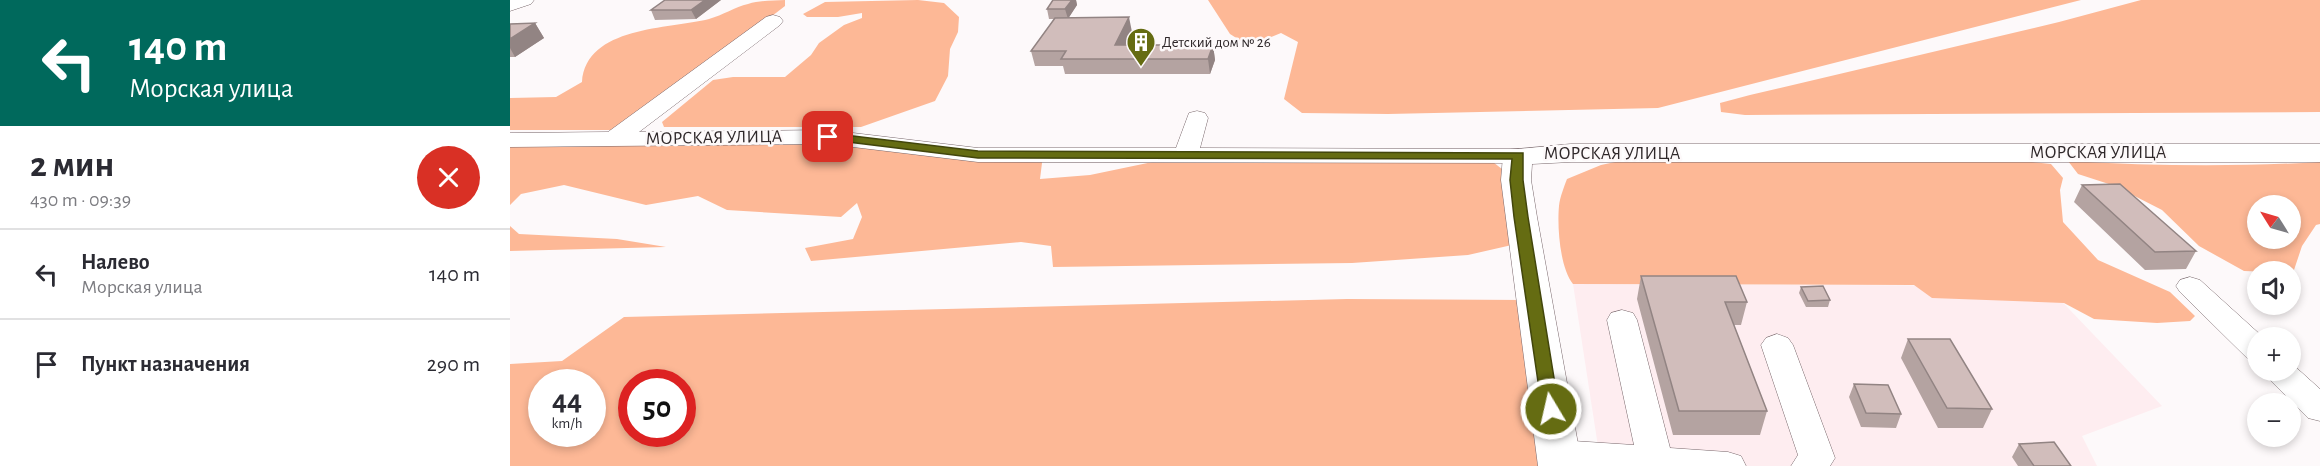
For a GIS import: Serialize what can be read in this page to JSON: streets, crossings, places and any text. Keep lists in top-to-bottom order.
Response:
{
  "streets": {
    "main road": ["МОРСКАЯ УЛИЦА"]
  },
  "places": {
    "building": ["Детский дом № 26"]
  },
  "north": "top left",
  "page": {
    "turn": ["140 m", "Морская улица"],
    "heading": ["2 мин", "430 m · 09:39"],
    "map_buttons": ["+", "−"],
    "list": [
      {
        "name": "Налево",
        "note": "Морская улица",
        "value": "140 m"
      },
      {
        "name": "Пункт назначения",
        "value": "290 m"
      }
    ],
    "speed": "44 km/h",
    "limit": "50"
  }
}
